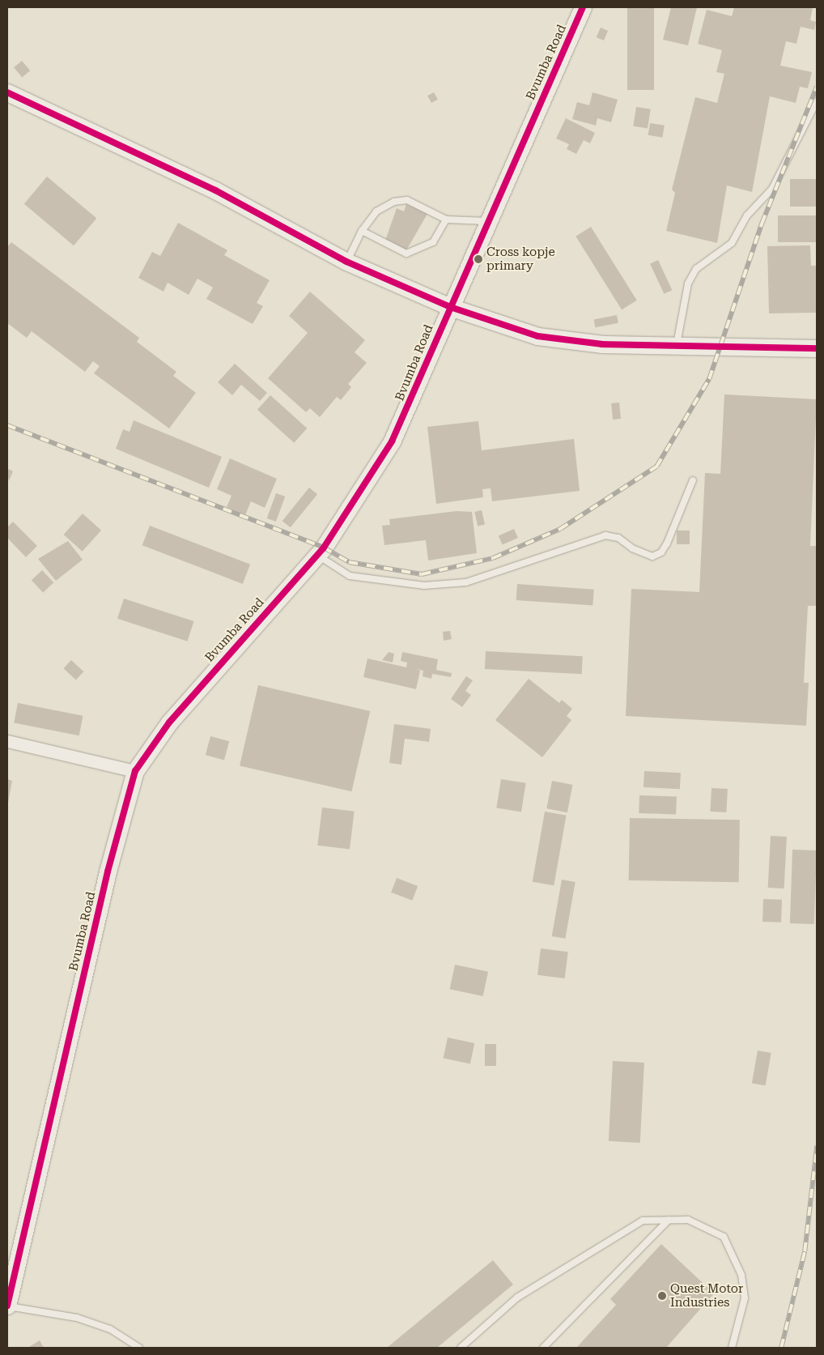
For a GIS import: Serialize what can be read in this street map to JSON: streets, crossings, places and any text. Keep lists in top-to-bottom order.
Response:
{
  "streets": {
    "street": ["Bvumba Road"]
  },
  "places": ["Cross kopje primary", "Quest Motor Industries"]
}
